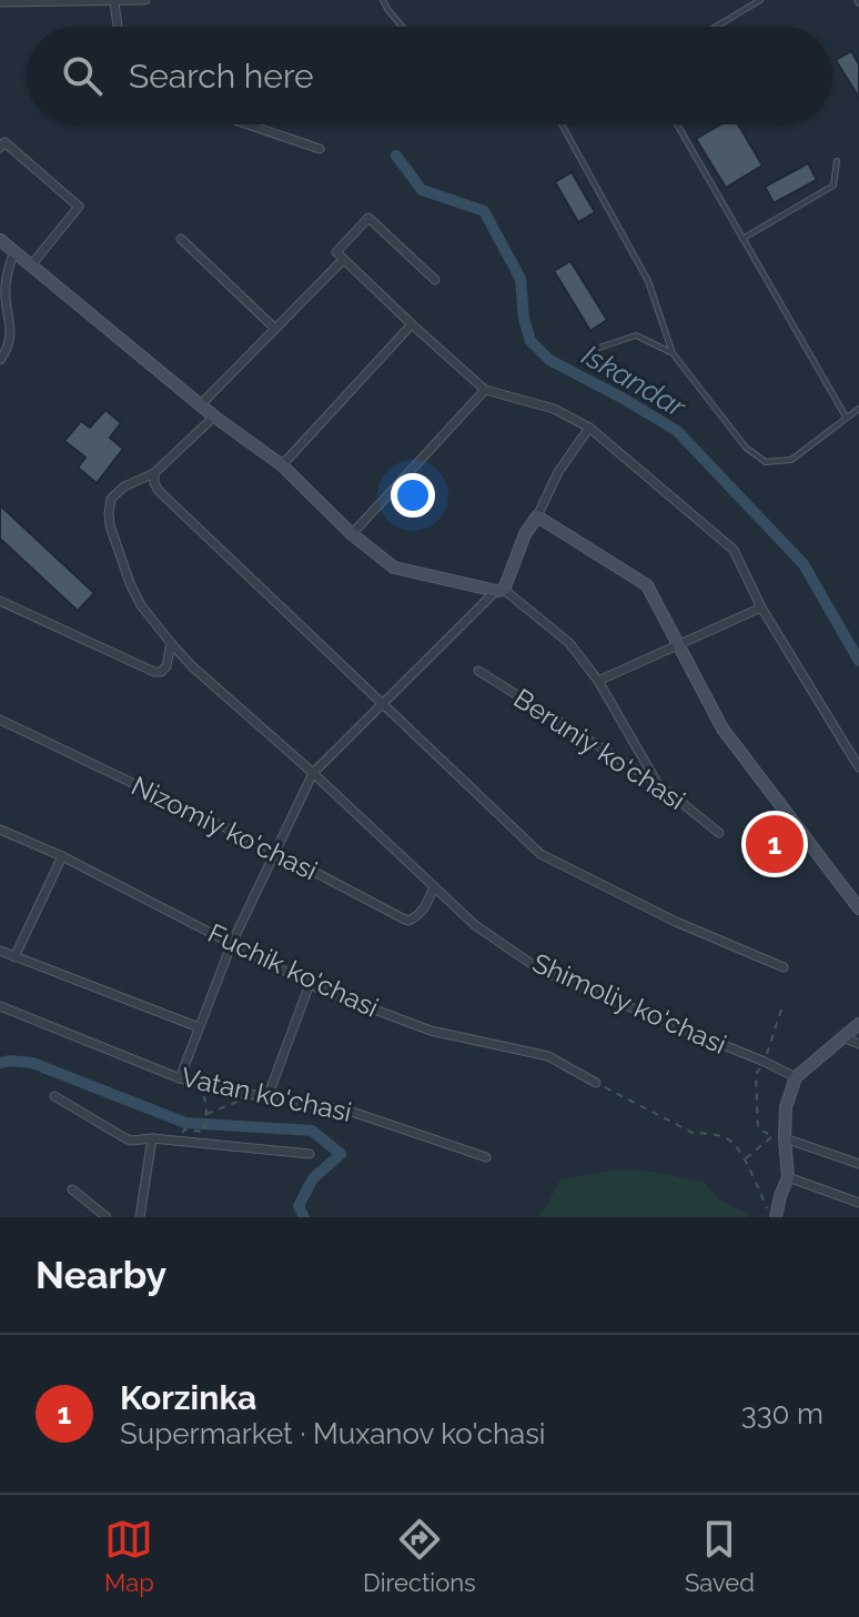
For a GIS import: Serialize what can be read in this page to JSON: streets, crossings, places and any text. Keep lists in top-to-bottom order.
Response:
{
  "streets": {
    "street": [
      "Beruniy ko‘chasi",
      "Nizomiy ko'chasi",
      "Fuchik ko'chasi",
      "Shimoliy ko‘chasi",
      "Vatan ko'chasi"
    ]
  },
  "crossings": [
    ["Nizomiy ko'chasi", "Shimoliy ko‘chasi"]
  ],
  "water": ["Iskandar"],
  "page": {
    "search": "Search here",
    "pins": "1",
    "heading": "Nearby",
    "list": [
      {
        "mark": "1",
        "name": "Korzinka",
        "note": "Supermarket · Muxanov ko'chasi",
        "value": "330 m"
      }
    ],
    "nav": ["Map", "Directions", "Saved"]
  }
}
